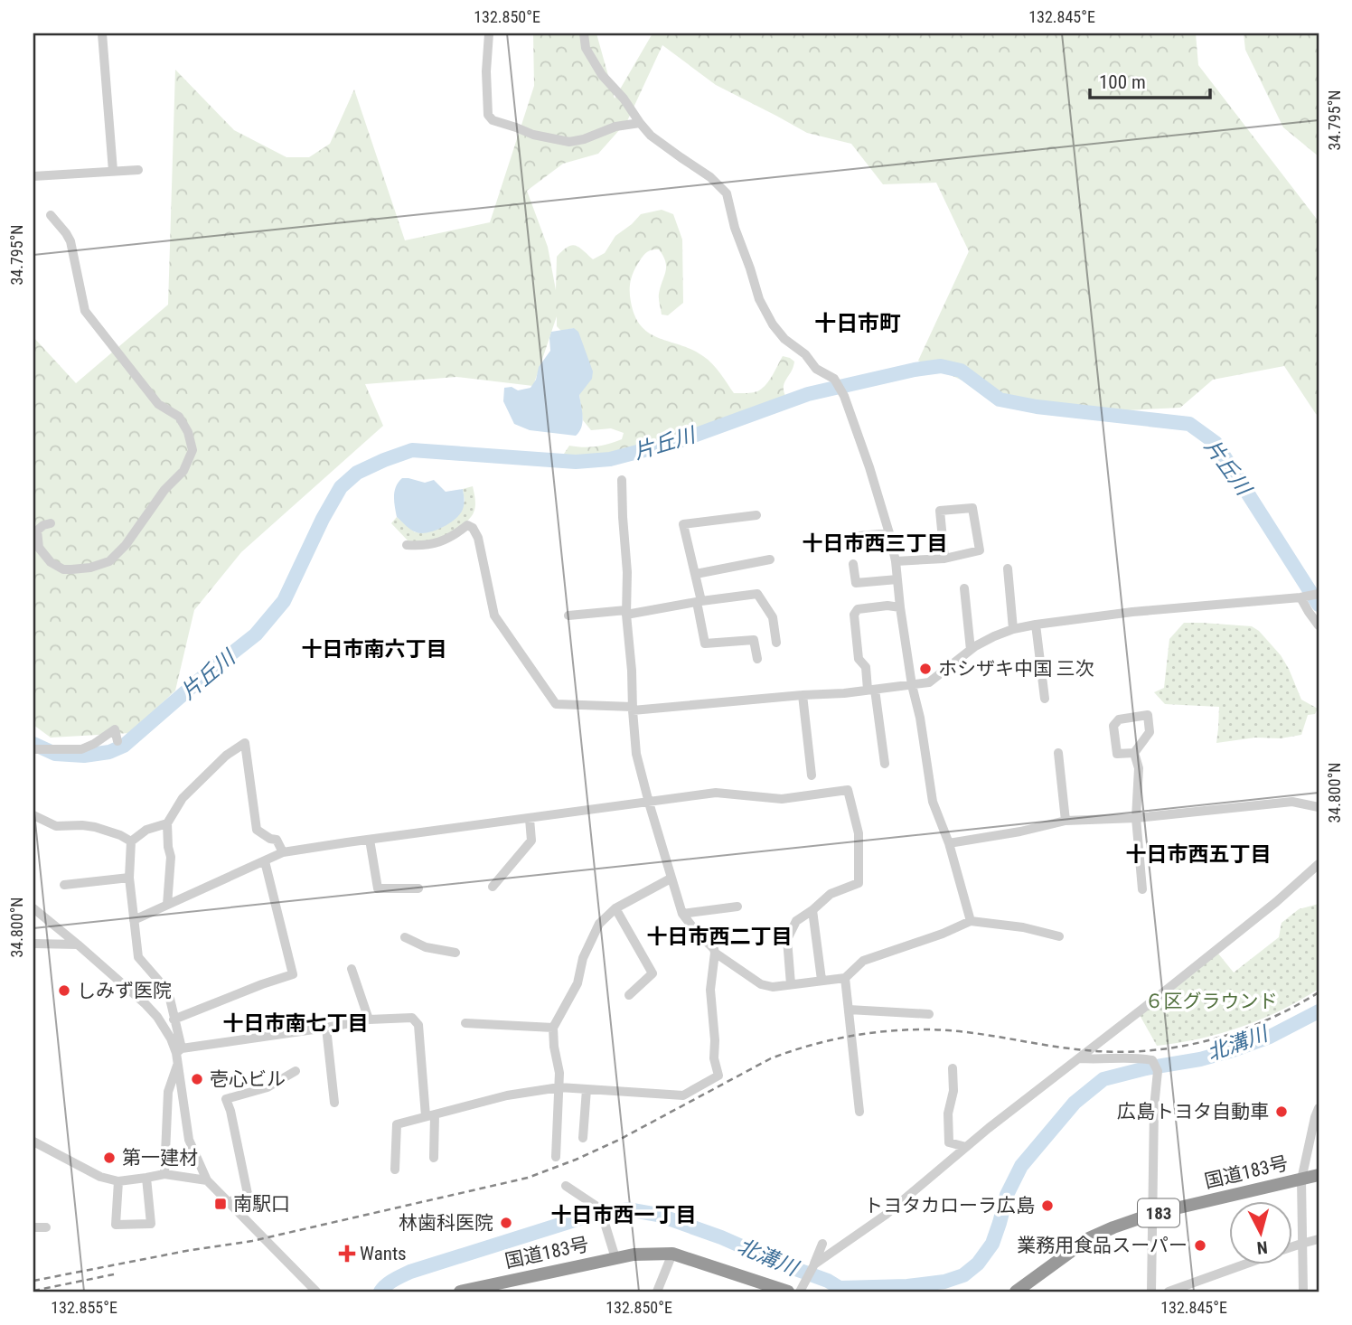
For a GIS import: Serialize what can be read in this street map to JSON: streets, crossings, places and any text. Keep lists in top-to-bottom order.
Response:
{
  "streets": {
    "highway": ["国道183号", "183"]
  },
  "districts": [
    "十日市町",
    "十日市西三丁目",
    "十日市南六丁目",
    "十日市西五丁目",
    "十日市西二丁目",
    "十日市南七丁目",
    "十日市西一丁目"
  ],
  "water": ["片丘川", "北溝川"],
  "parks": ["６区グラウンド"],
  "places": {
    "other": [
      "ホシザキ中国 三次",
      "しみず医院",
      "壱心ビル",
      "広島トヨタ自動車",
      "第一建材",
      "トヨタカローラ広島",
      "林歯科医院",
      "業務用食品スーパー"
    ],
    "transit": ["南駅口"],
    "health": ["Wants"]
  },
  "scale_bar": "100 m",
  "north": "bottom",
  "coordinates": [
    "132.850°E",
    "132.845°E",
    "34.795°N",
    "34.800°N",
    "132.855°E"
  ]
}
